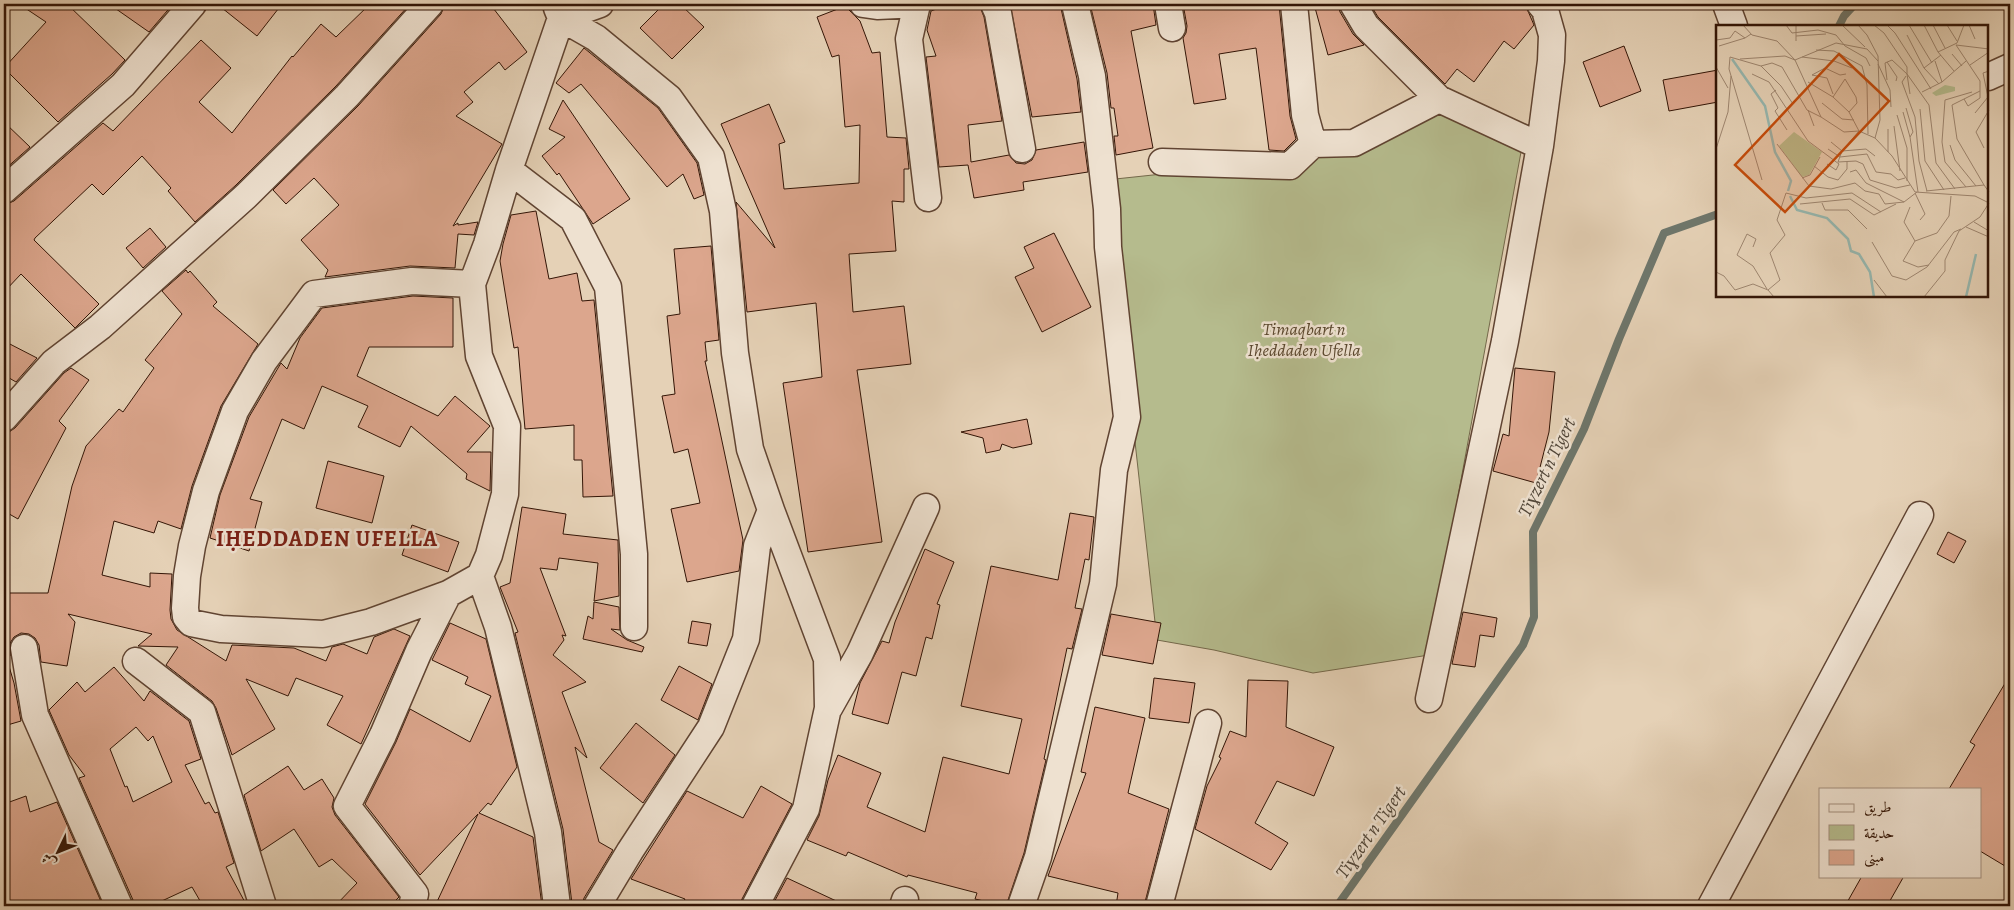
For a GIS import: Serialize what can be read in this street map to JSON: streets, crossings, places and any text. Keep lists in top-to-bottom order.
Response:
{
  "districts": ["IḤEDDADEN UFELLA"],
  "water": ["Tiɣzert n Tigert"],
  "parks": ["Timaqbart n Iḥeddaden Ufella"],
  "legend": ["طريق", "حديقة", "مبنى"],
  "north": "bottom left"
}
